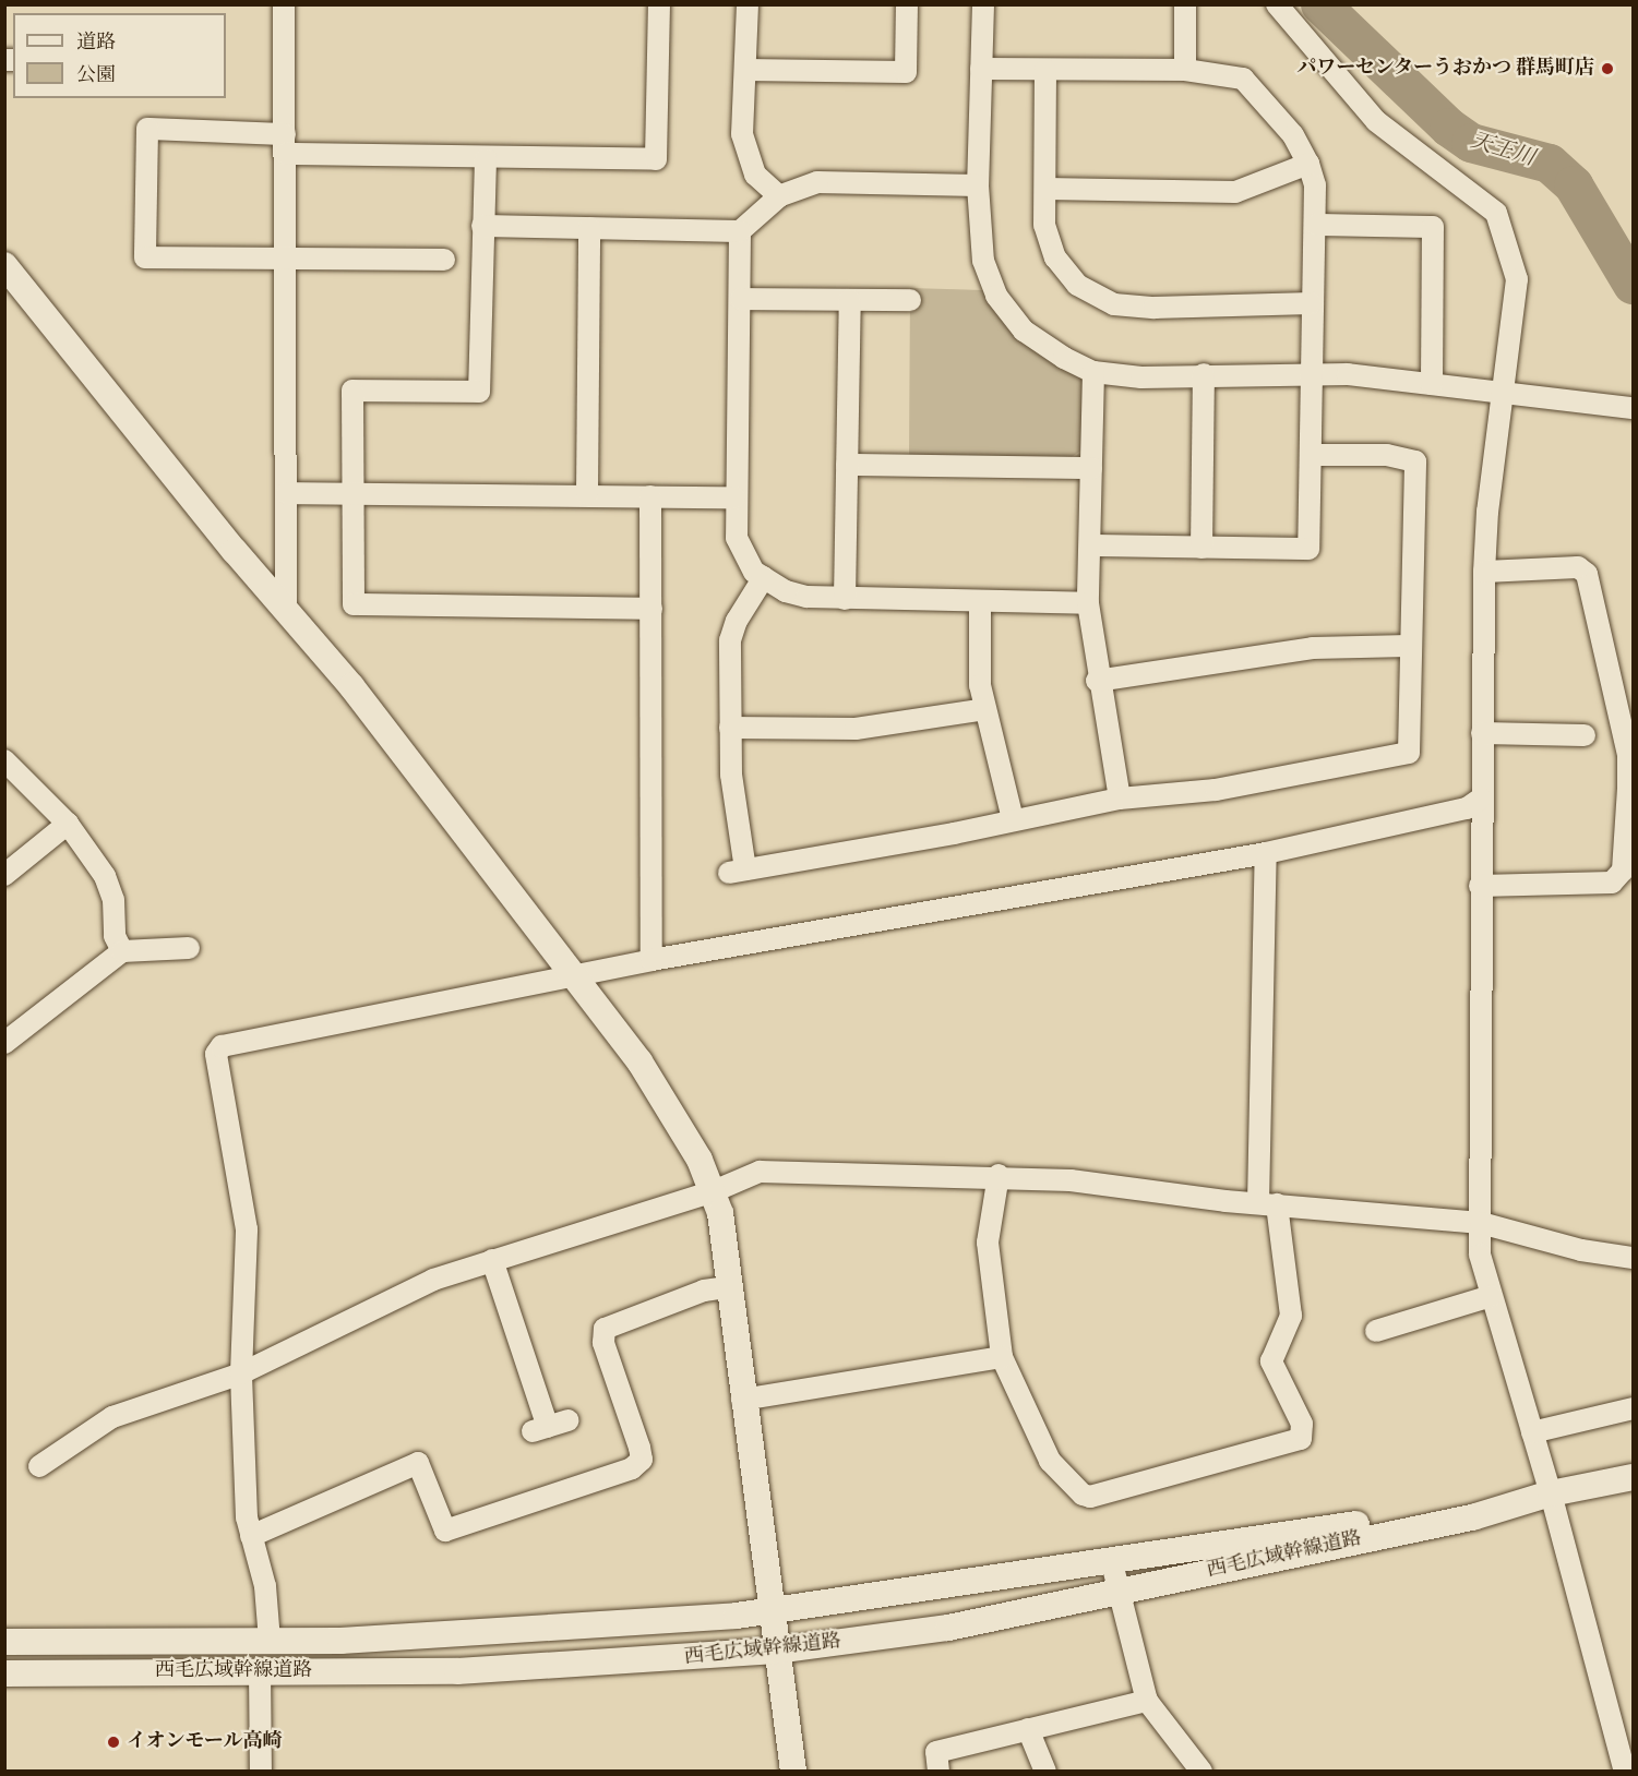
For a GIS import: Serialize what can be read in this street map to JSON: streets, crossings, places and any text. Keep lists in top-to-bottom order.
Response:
{
  "streets": {
    "street": ["西毛広域幹線道路"]
  },
  "water": ["天王川"],
  "places": ["パワーセンターうおかつ 群馬町店", "イオンモール高崎"],
  "legend": ["道路", "公園"]
}
